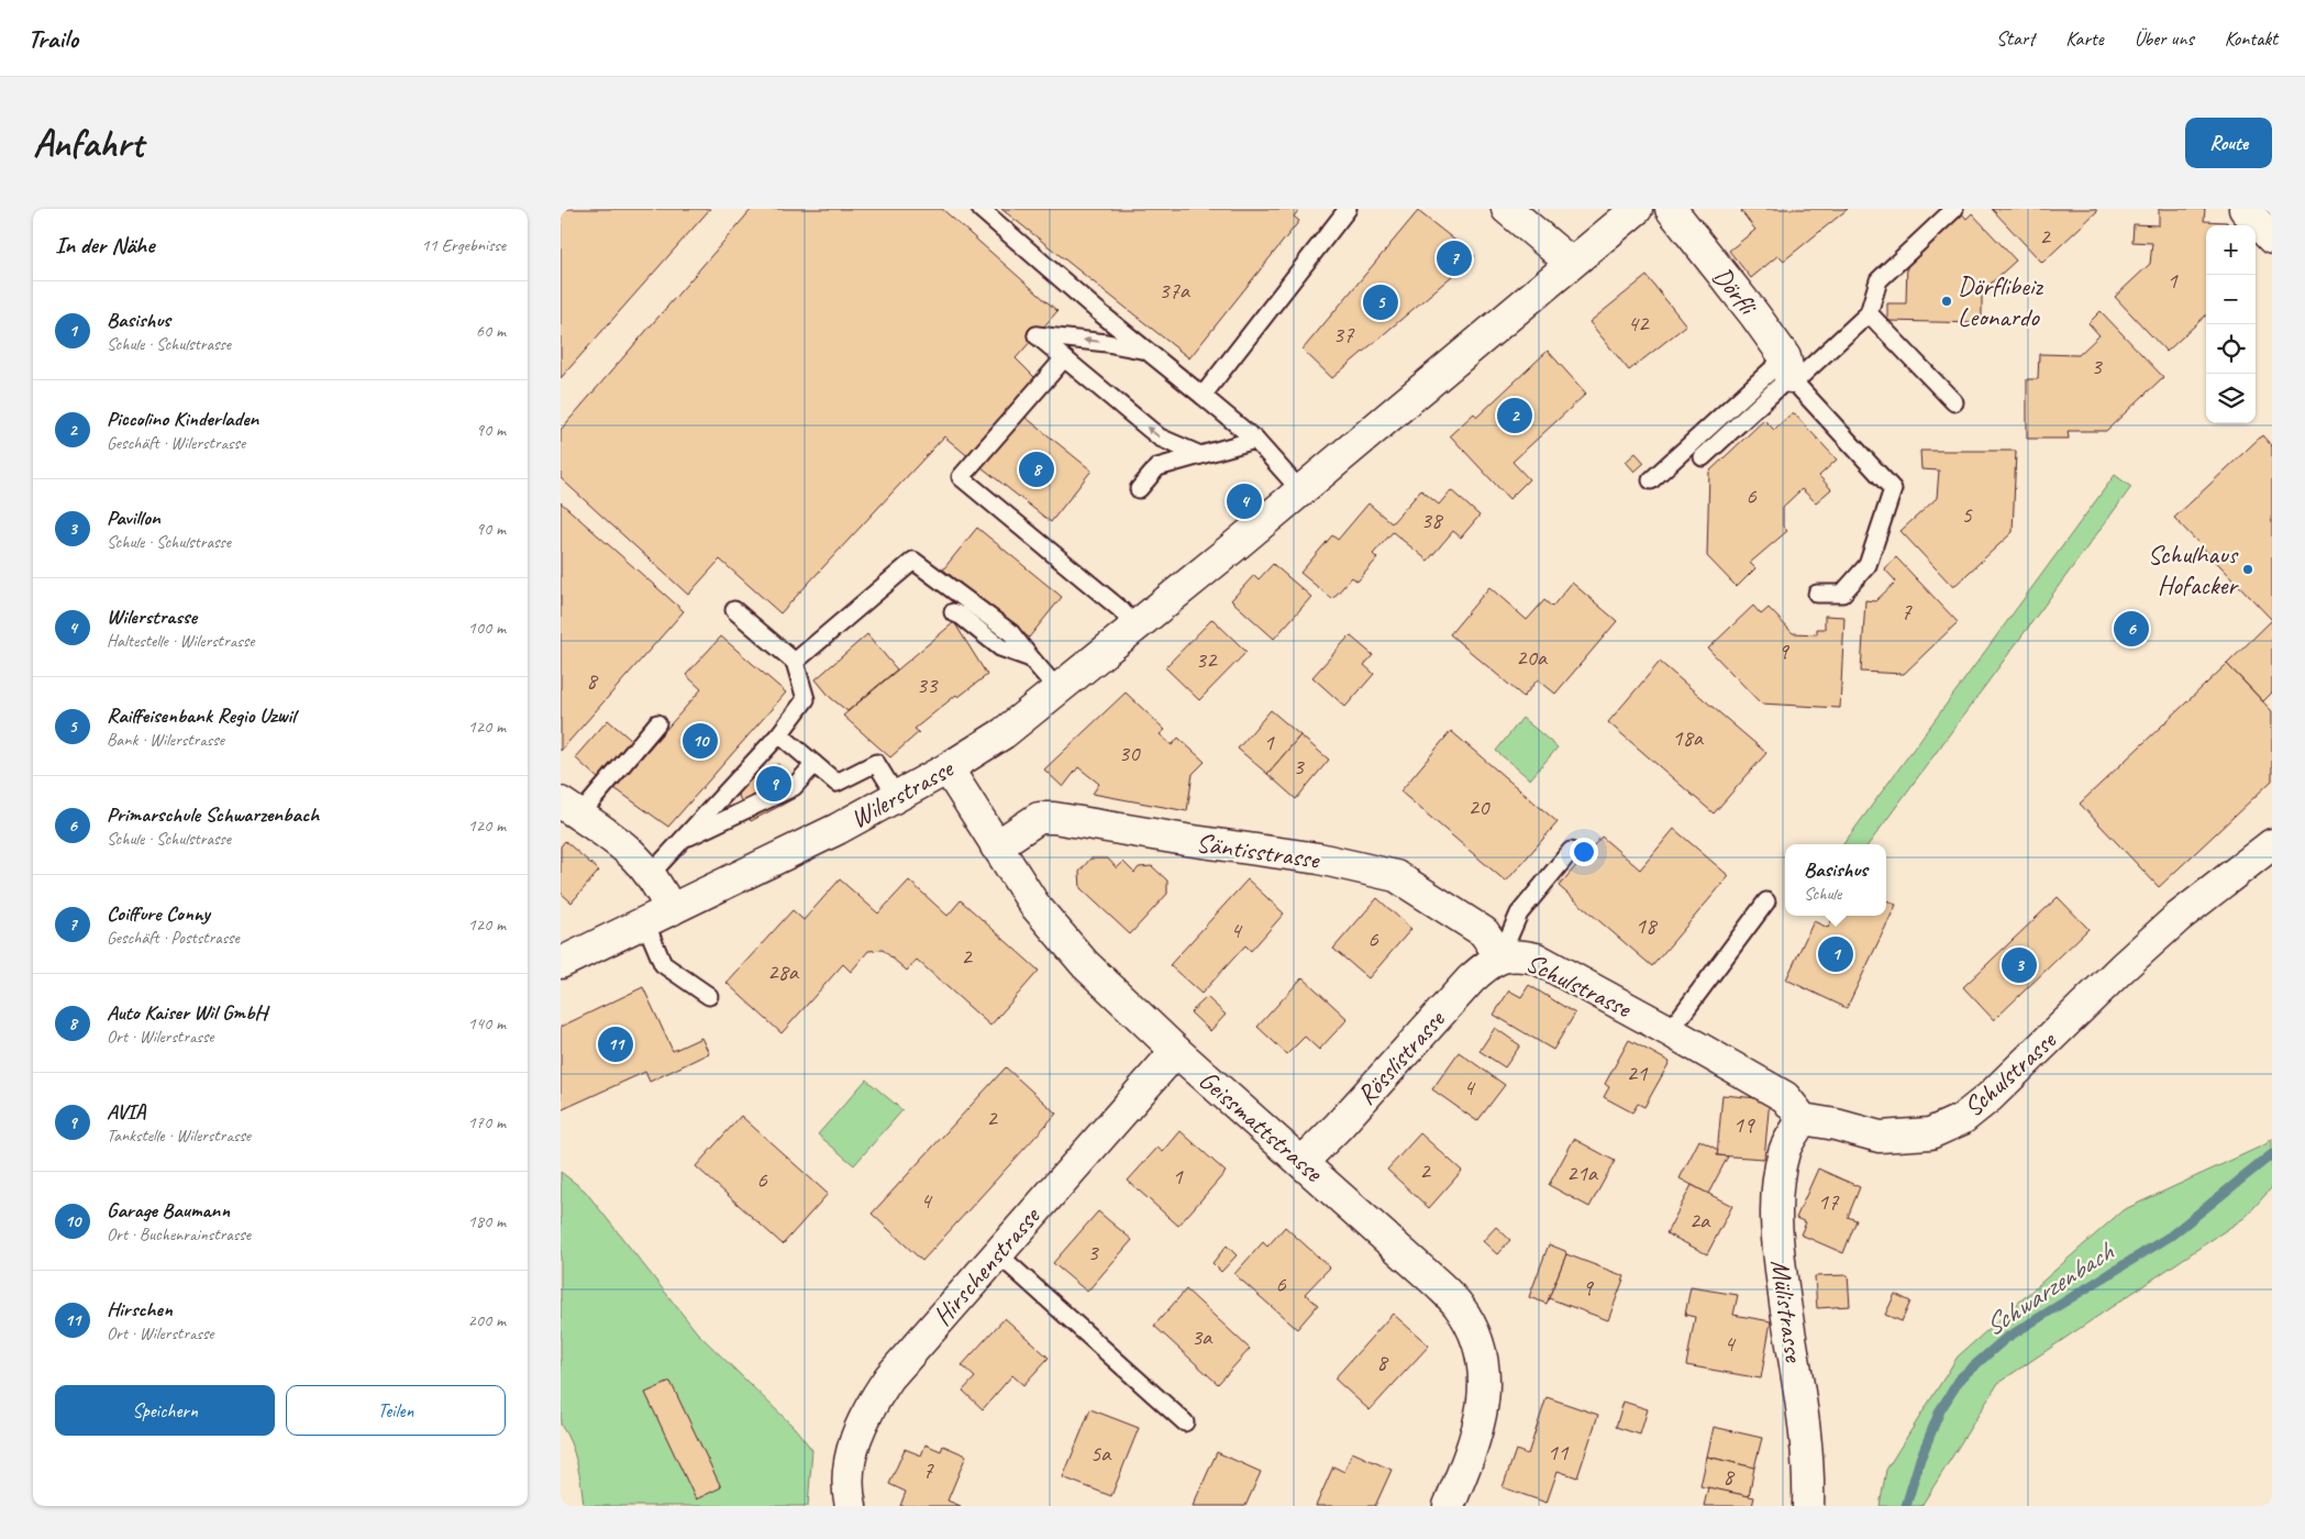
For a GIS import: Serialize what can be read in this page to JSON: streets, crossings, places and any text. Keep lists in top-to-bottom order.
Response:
{
  "streets": {
    "street": [
      "Dörfli",
      "Wilerstrasse",
      "Säntisstrasse",
      "Schulstrasse",
      "Rösslistrasse",
      "Geissmattstrasse",
      "Hirschenstrasse",
      "Mülistrasse"
    ]
  },
  "crossings": [
    ["Wilerstrasse", "Geissmattstrasse"],
    ["Säntisstrasse", "Schulstrasse"],
    ["Säntisstrasse", "Rösslistrasse"],
    ["Säntisstrasse", "Geissmattstrasse"],
    ["Schulstrasse", "Rösslistrasse"],
    ["Schulstrasse", "Mülistrasse"],
    ["Rösslistrasse", "Geissmattstrasse"],
    ["Geissmattstrasse", "Hirschenstrasse"]
  ],
  "water": ["Schwarzenbach"],
  "places": ["Dörflibeiz Leonardo", "Schulhaus Hofacker"],
  "house_numbers": [
    "2",
    "1",
    "37a",
    "42",
    "37",
    "3",
    "6",
    "5",
    "38",
    "7",
    "9",
    "20a",
    "32",
    "8",
    "33",
    "18a",
    "1",
    "30",
    "3",
    "20",
    "18",
    "4",
    "6",
    "2",
    "28a",
    "21",
    "4",
    "2",
    "19",
    "2",
    "21a",
    "1",
    "6",
    "4",
    "17",
    "2a",
    "3",
    "6",
    "9",
    "3a",
    "4",
    "8",
    "11",
    "5a",
    "7",
    "8"
  ],
  "page": {
    "header": "Trailo",
    "nav": [
      "Start",
      "Karte",
      "Über uns",
      "Kontakt"
    ],
    "buttons": [
      "Route",
      ["Speichern", "Teilen"]
    ],
    "title": "Anfahrt",
    "heading": ["In der Nähe", "11 Ergebnisse"],
    "map_buttons": ["+", "−"],
    "pins": [
      "7",
      "5",
      "2",
      "8",
      "4",
      "6",
      "10",
      "9",
      "1",
      "3",
      "11"
    ],
    "list": [
      {
        "mark": "1",
        "name": "Basishus",
        "note": "Schule · Schulstrasse",
        "value": "60 m"
      },
      {
        "mark": "2",
        "name": "Piccolino Kinderladen",
        "note": "Geschäft · Wilerstrasse",
        "value": "90 m"
      },
      {
        "mark": "3",
        "name": "Pavillon",
        "note": "Schule · Schulstrasse",
        "value": "90 m"
      },
      {
        "mark": "4",
        "name": "Wilerstrasse",
        "note": "Haltestelle · Wilerstrasse",
        "value": "100 m"
      },
      {
        "mark": "5",
        "name": "Raiffeisenbank Regio Uzwil",
        "note": "Bank · Wilerstrasse",
        "value": "120 m"
      },
      {
        "mark": "6",
        "name": "Primarschule Schwarzenbach",
        "note": "Schule · Schulstrasse",
        "value": "120 m"
      },
      {
        "mark": "7",
        "name": "Coiffure Conny",
        "note": "Geschäft · Poststrasse",
        "value": "120 m"
      },
      {
        "mark": "8",
        "name": "Auto Kaiser Wil GmbH",
        "note": "Ort · Wilerstrasse",
        "value": "140 m"
      },
      {
        "mark": "9",
        "name": "AVIA",
        "note": "Tankstelle · Wilerstrasse",
        "value": "170 m"
      },
      {
        "mark": "10",
        "name": "Garage Baumann",
        "note": "Ort · Buchenrainstrasse",
        "value": "180 m"
      },
      {
        "mark": "11",
        "name": "Hirschen",
        "note": "Ort · Wilerstrasse",
        "value": "200 m"
      }
    ],
    "popup": ["Basishus", "Schule"]
  }
}
